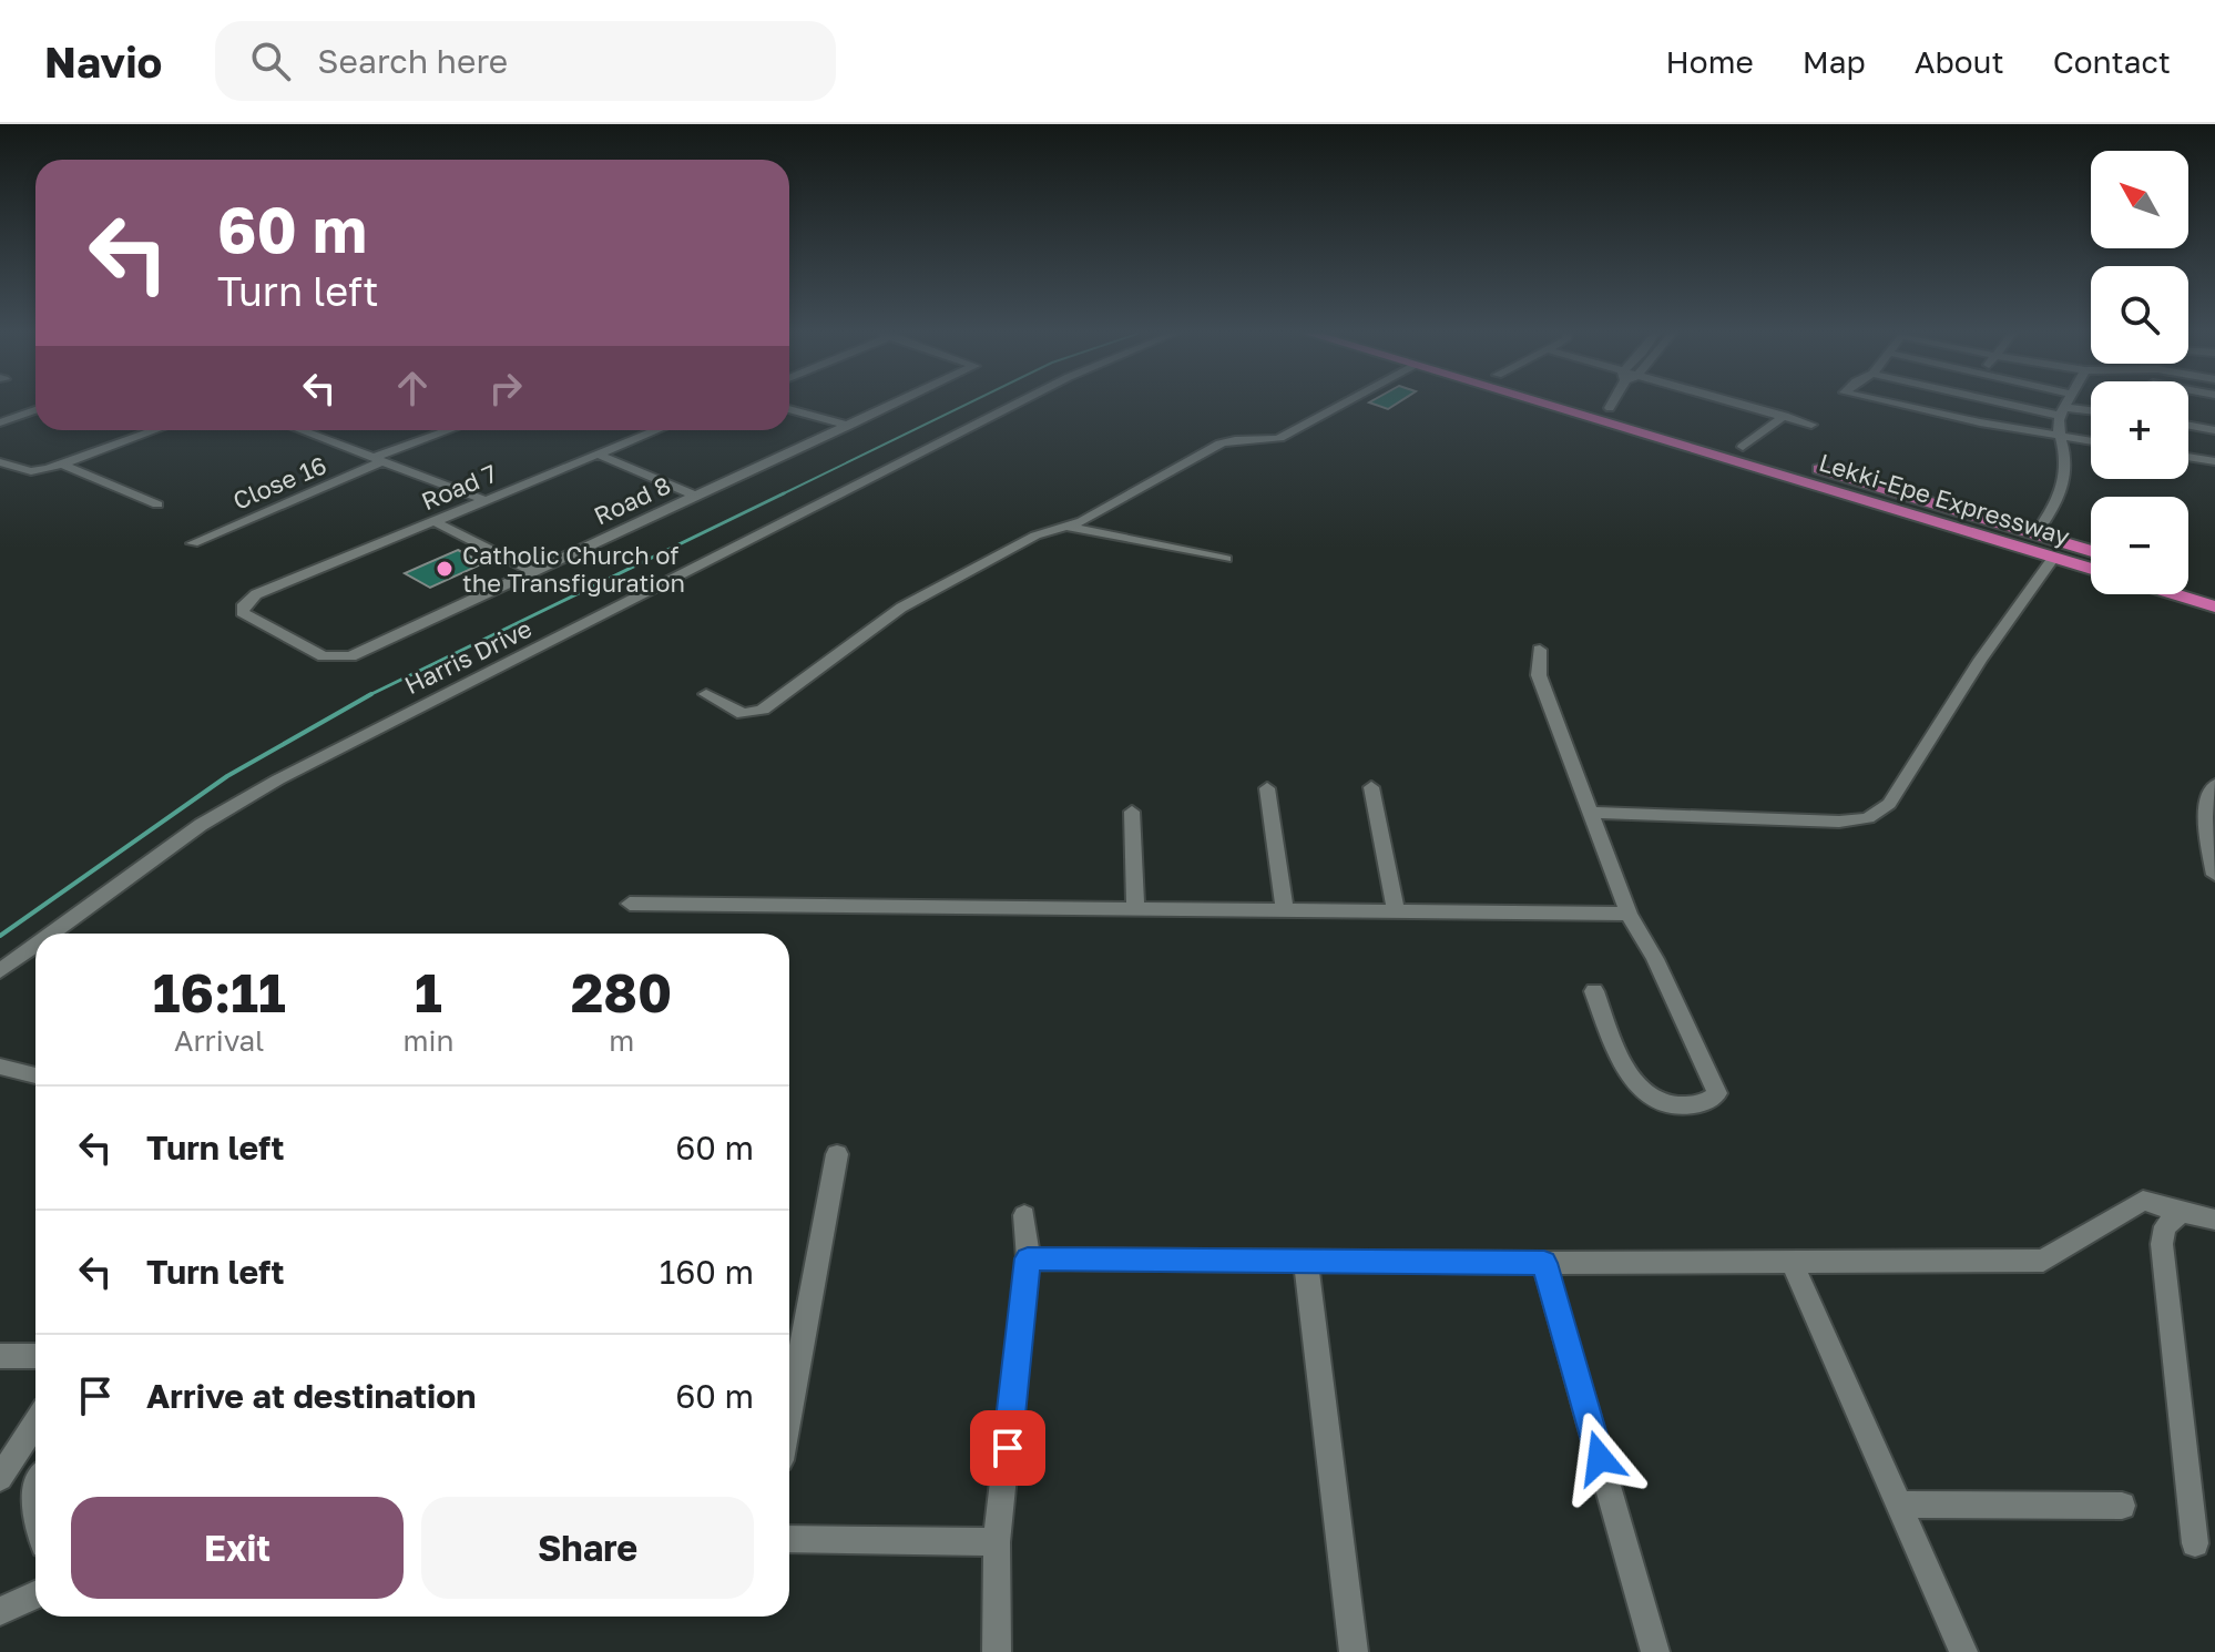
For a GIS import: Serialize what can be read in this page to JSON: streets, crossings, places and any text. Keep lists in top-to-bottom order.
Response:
{
  "streets": {
    "highway": ["Lekki-Epe Expressway"],
    "street": [
      "Close 16",
      "Road 7",
      "Road 8",
      "Harris Drive"
    ]
  },
  "crossings": [
    ["Road 7", "Road 8"]
  ],
  "places": ["Catholic Church of the Transfiguration"],
  "north": "top left",
  "page": {
    "header": "Navio",
    "search": "Search here",
    "nav": [
      "Home",
      "Map",
      "About",
      "Contact"
    ],
    "map_buttons": ["+", "−"],
    "turn": ["60 m", "Turn left"],
    "eta": [
      "16:11",
      "Arrival",
      "1",
      "min",
      "280",
      "m"
    ],
    "list": [
      {
        "name": "Turn left",
        "value": "60 m"
      },
      {
        "name": "Turn left",
        "value": "160 m"
      },
      {
        "name": "Arrive at destination",
        "value": "60 m"
      }
    ],
    "buttons": ["Exit", "Share"]
  }
}
